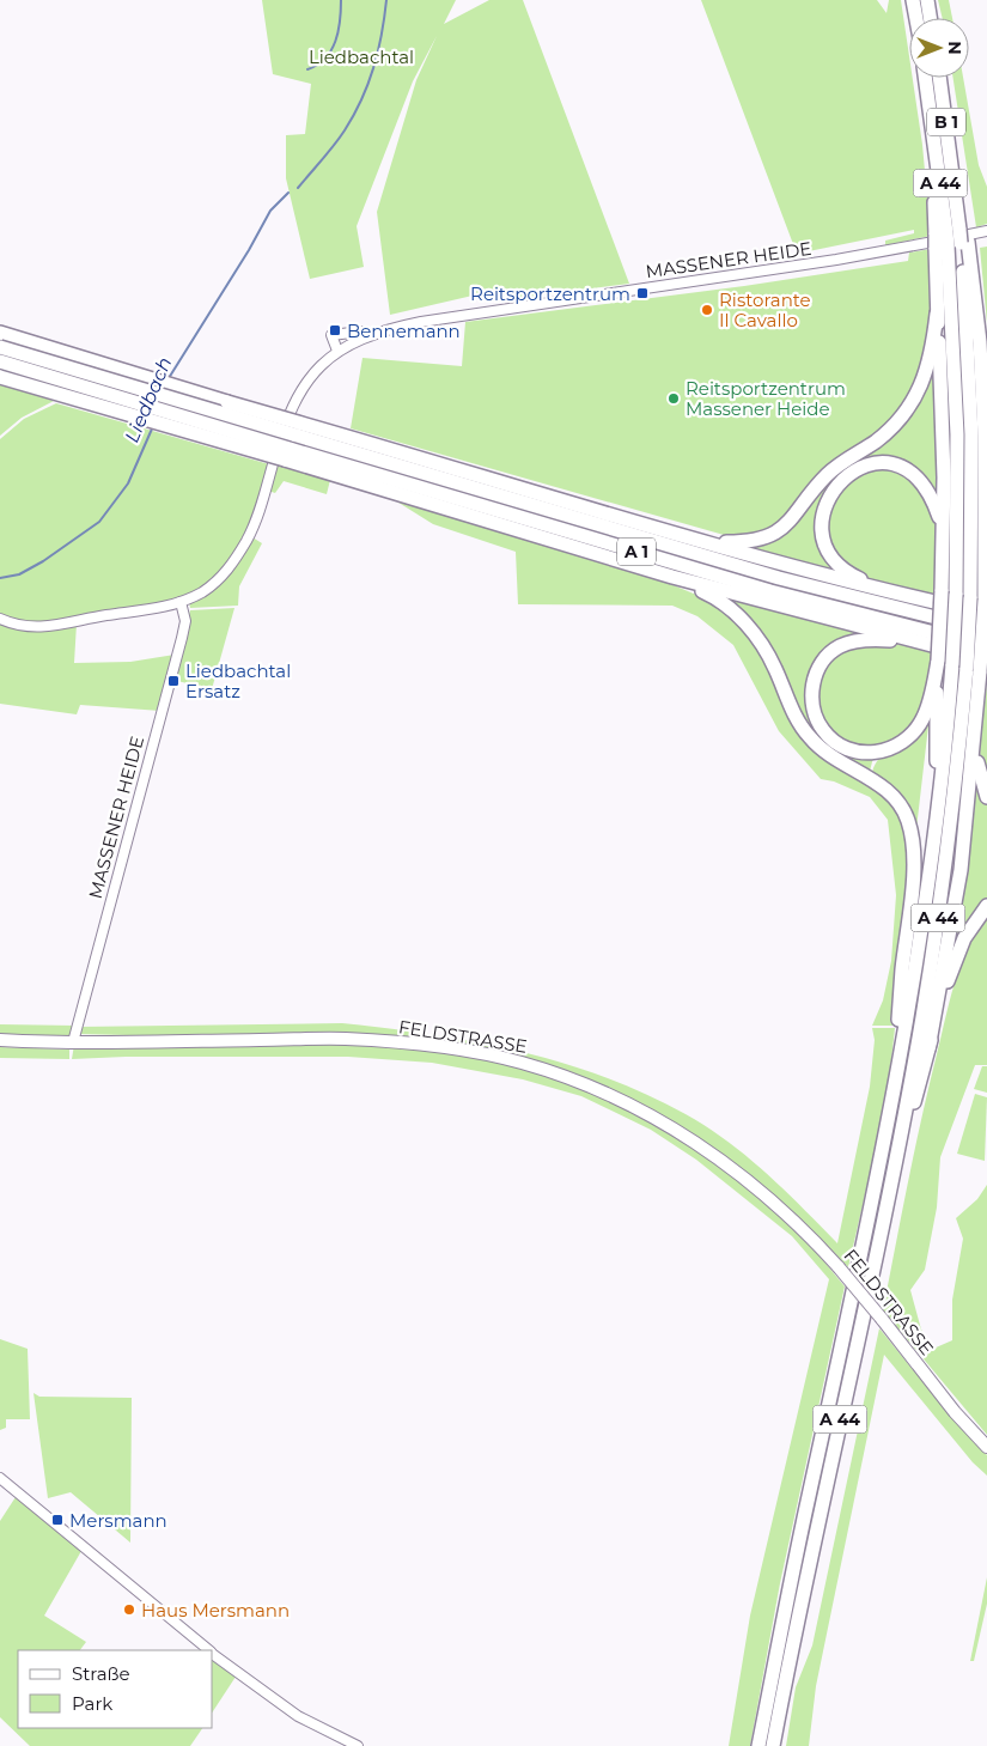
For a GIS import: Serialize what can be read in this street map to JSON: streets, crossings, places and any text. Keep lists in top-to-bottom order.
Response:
{
  "streets": {
    "highway": ["B 1", "A 44", "A 1"],
    "main road": ["FELDSTRASSE"],
    "street": ["MASSENER HEIDE"]
  },
  "crossings": [
    ["B 1", "A 44"],
    ["MASSENER HEIDE", "FELDSTRASSE"]
  ],
  "water": ["Liedbach"],
  "parks": ["Liedbachtal"],
  "places": {
    "transit": [
      "Reitsportzentrum",
      "Bennemann",
      "Liedbachtal Ersatz",
      "Mersmann"
    ],
    "other": ["Ristorante Il Cavallo", "Reitsportzentrum Massener Heide", "Haus Mersmann"]
  },
  "legend": ["Straße", "Park"],
  "north": "right"
}
